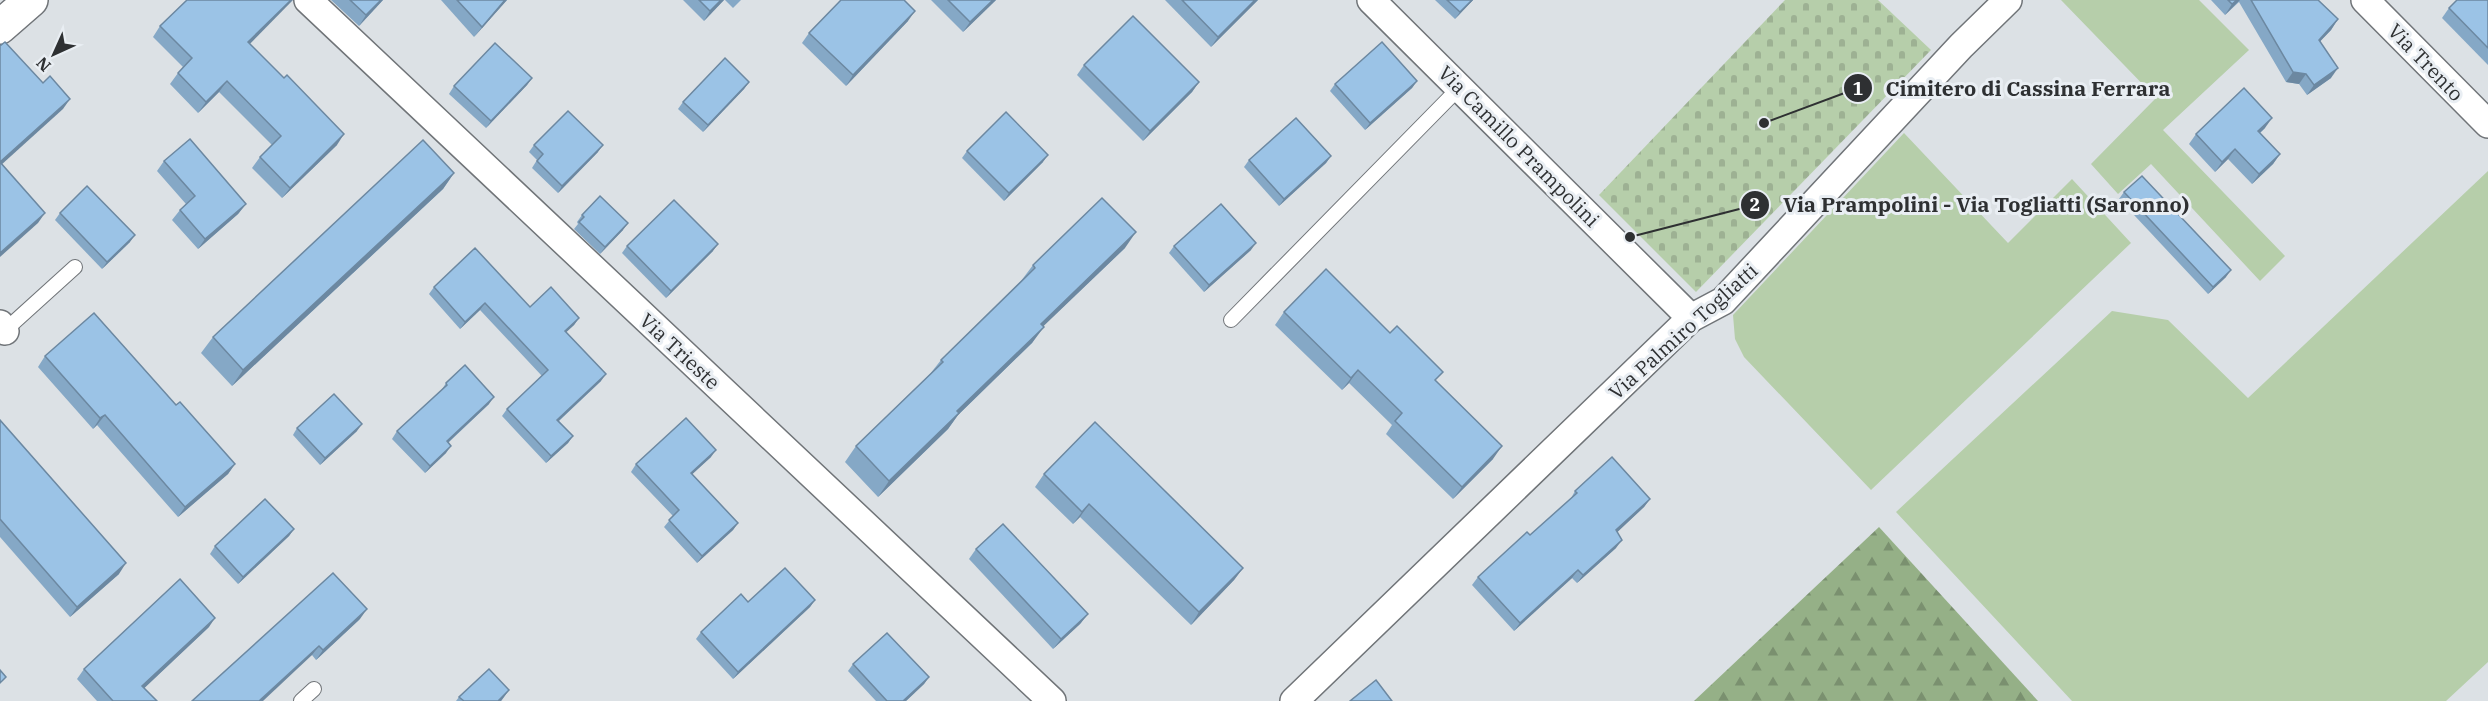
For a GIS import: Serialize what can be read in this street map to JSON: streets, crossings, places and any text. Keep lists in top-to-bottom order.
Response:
{
  "streets": {
    "street": [
      "Via Trento",
      "Via Camillo Prampolini",
      "Via Palmiro Togliatti",
      "Via Trieste"
    ]
  },
  "crossings": [
    ["Via Camillo Prampolini", "Via Palmiro Togliatti"]
  ],
  "places": ["Cimitero di Cassina Ferrara", "Via Prampolini - Via Togliatti (Saronno)"],
  "north": "bottom left"
}
